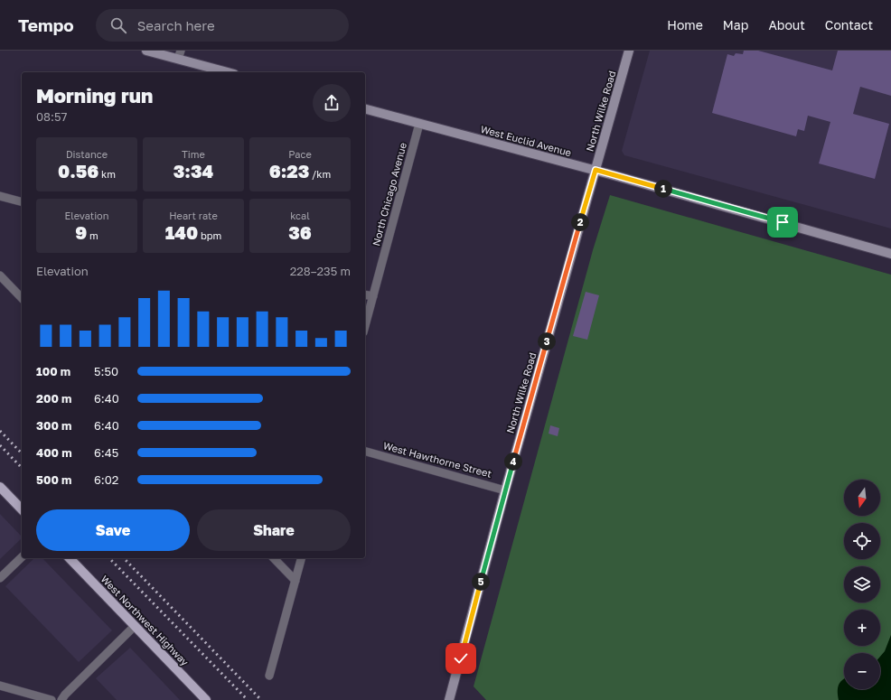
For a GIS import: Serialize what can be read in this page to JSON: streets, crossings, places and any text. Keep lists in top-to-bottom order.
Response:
{
  "streets": {
    "main road": ["North Wilke Road", "West Euclid Avenue", "West Northwest Highway"],
    "street": ["North Chicago Avenue", "West Hawthorne Street"]
  },
  "crossings": [
    ["North Wilke Road", "West Euclid Avenue"],
    ["North Wilke Road", "West Hawthorne Street"],
    ["West Euclid Avenue", "North Chicago Avenue"]
  ],
  "north": "bottom",
  "page": {
    "header": "Tempo",
    "search": "Search here",
    "nav": [
      "Home",
      "Map",
      "About",
      "Contact"
    ],
    "heading": ["Morning run", "08:57"],
    "stats": [
      ["Distance", "0.56 km"],
      ["Time", "3:34"],
      ["Pace", "6:23 /km"],
      ["Elevation", "9 m"],
      ["Heart rate", "140 bpm"],
      ["kcal", "36"]
    ],
    "pins": [
      "1",
      "2",
      "3",
      "4",
      "5"
    ],
    "chart": ["Elevation", "228–235 m"],
    "list": [
      {
        "name": "100 m",
        "note": "5:50"
      },
      {
        "name": "200 m",
        "note": "6:40"
      },
      {
        "name": "300 m",
        "note": "6:40"
      },
      {
        "name": "400 m",
        "note": "6:45"
      },
      {
        "name": "500 m",
        "note": "6:02"
      }
    ],
    "map_buttons": ["+", "−"],
    "buttons": ["Save", "Share"]
  }
}
